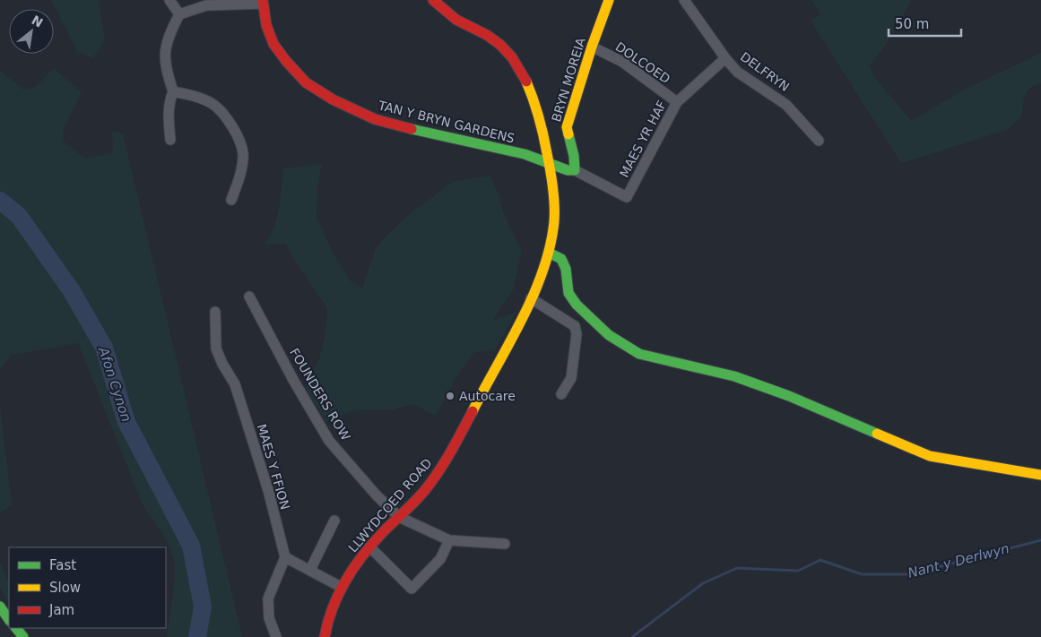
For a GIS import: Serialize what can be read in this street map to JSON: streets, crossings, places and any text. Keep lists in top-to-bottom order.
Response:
{
  "streets": {
    "street": [
      "DOLCOED",
      "DELFRYN",
      "BRYN MOREIA",
      "TAN Y BRYN GARDENS",
      "MAES YR HAF",
      "FOUNDERS ROW",
      "MAES Y FFION",
      "LLWYDCOED ROAD"
    ]
  },
  "crossings": [
    ["DOLCOED", "BRYN MOREIA"],
    ["DOLCOED", "MAES YR HAF"],
    ["DELFRYN", "MAES YR HAF"],
    ["BRYN MOREIA", "MAES YR HAF"],
    ["TAN Y BRYN GARDENS", "LLWYDCOED ROAD"],
    ["FOUNDERS ROW", "LLWYDCOED ROAD"]
  ],
  "water": ["Afon Cynon", "Nant y Derlwyn"],
  "places": ["Autocare"],
  "legend": ["Fast", "Slow", "Jam"],
  "scale_bar": "50 m",
  "north": "top right"
}
